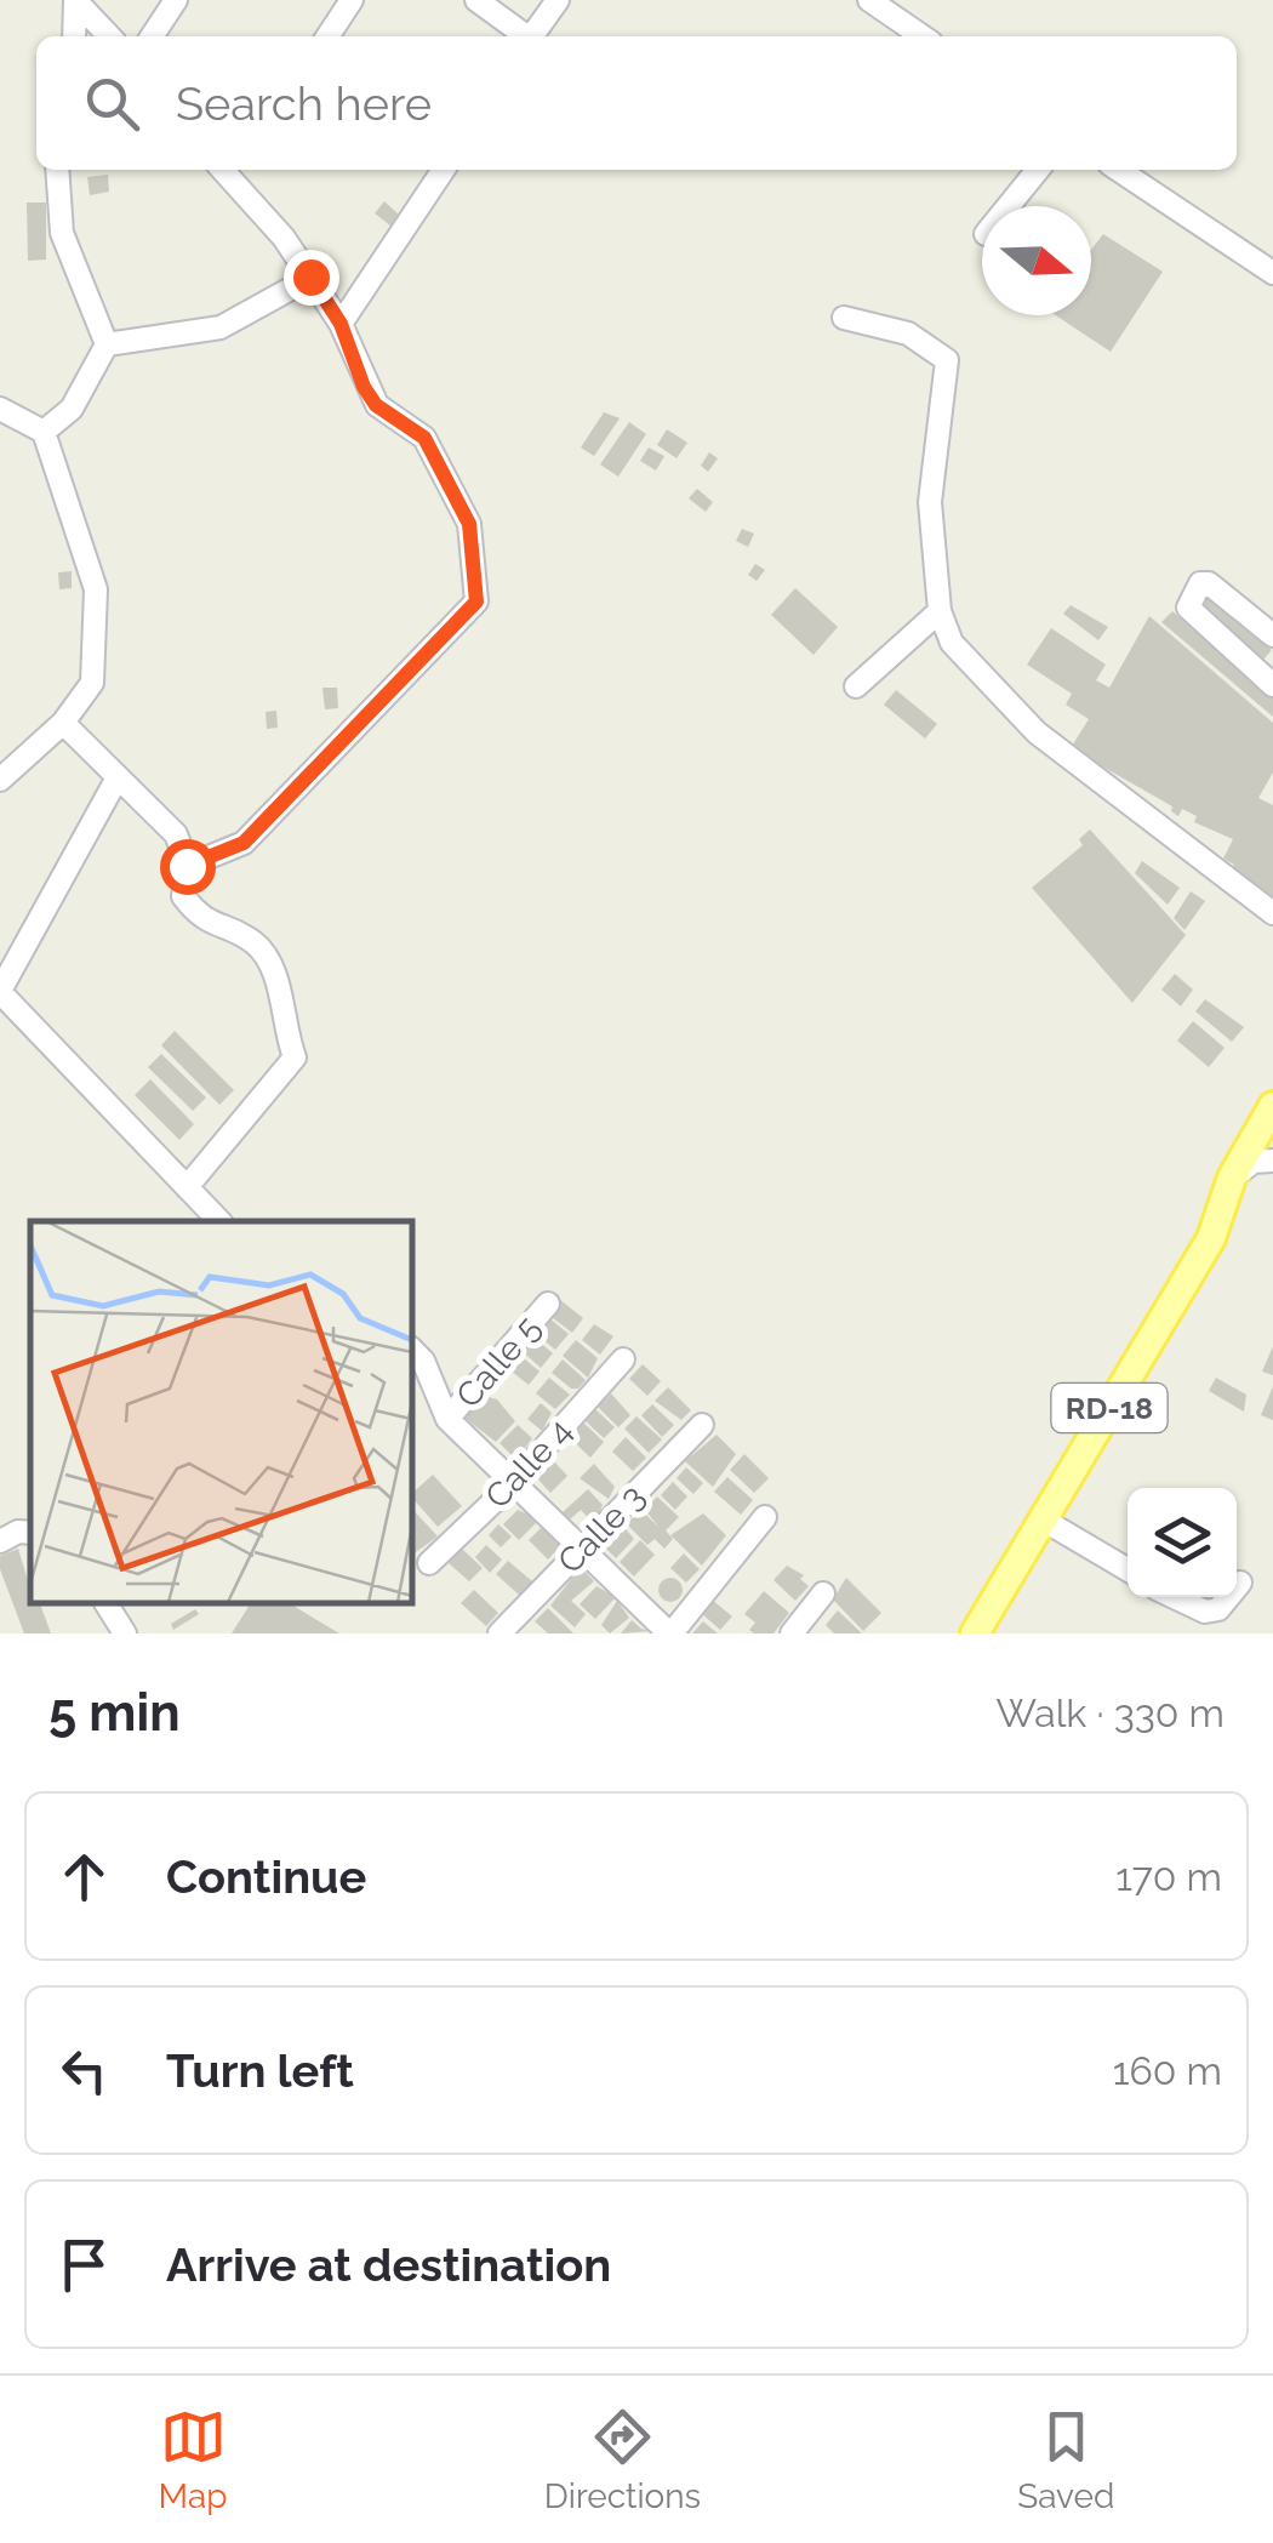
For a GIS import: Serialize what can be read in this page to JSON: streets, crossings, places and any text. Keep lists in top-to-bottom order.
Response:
{
  "streets": {
    "main road": ["RD-18"],
    "street": ["Calle 5", "Calle 4", "Calle 3"]
  },
  "north": "right",
  "page": {
    "search": "Search here",
    "heading": ["5 min", "Walk · 330 m"],
    "list": [
      ["Continue", "170 m"],
      ["Turn left", "160 m"],
      "Arrive at destination"
    ],
    "nav": ["Map", "Directions", "Saved"]
  }
}
